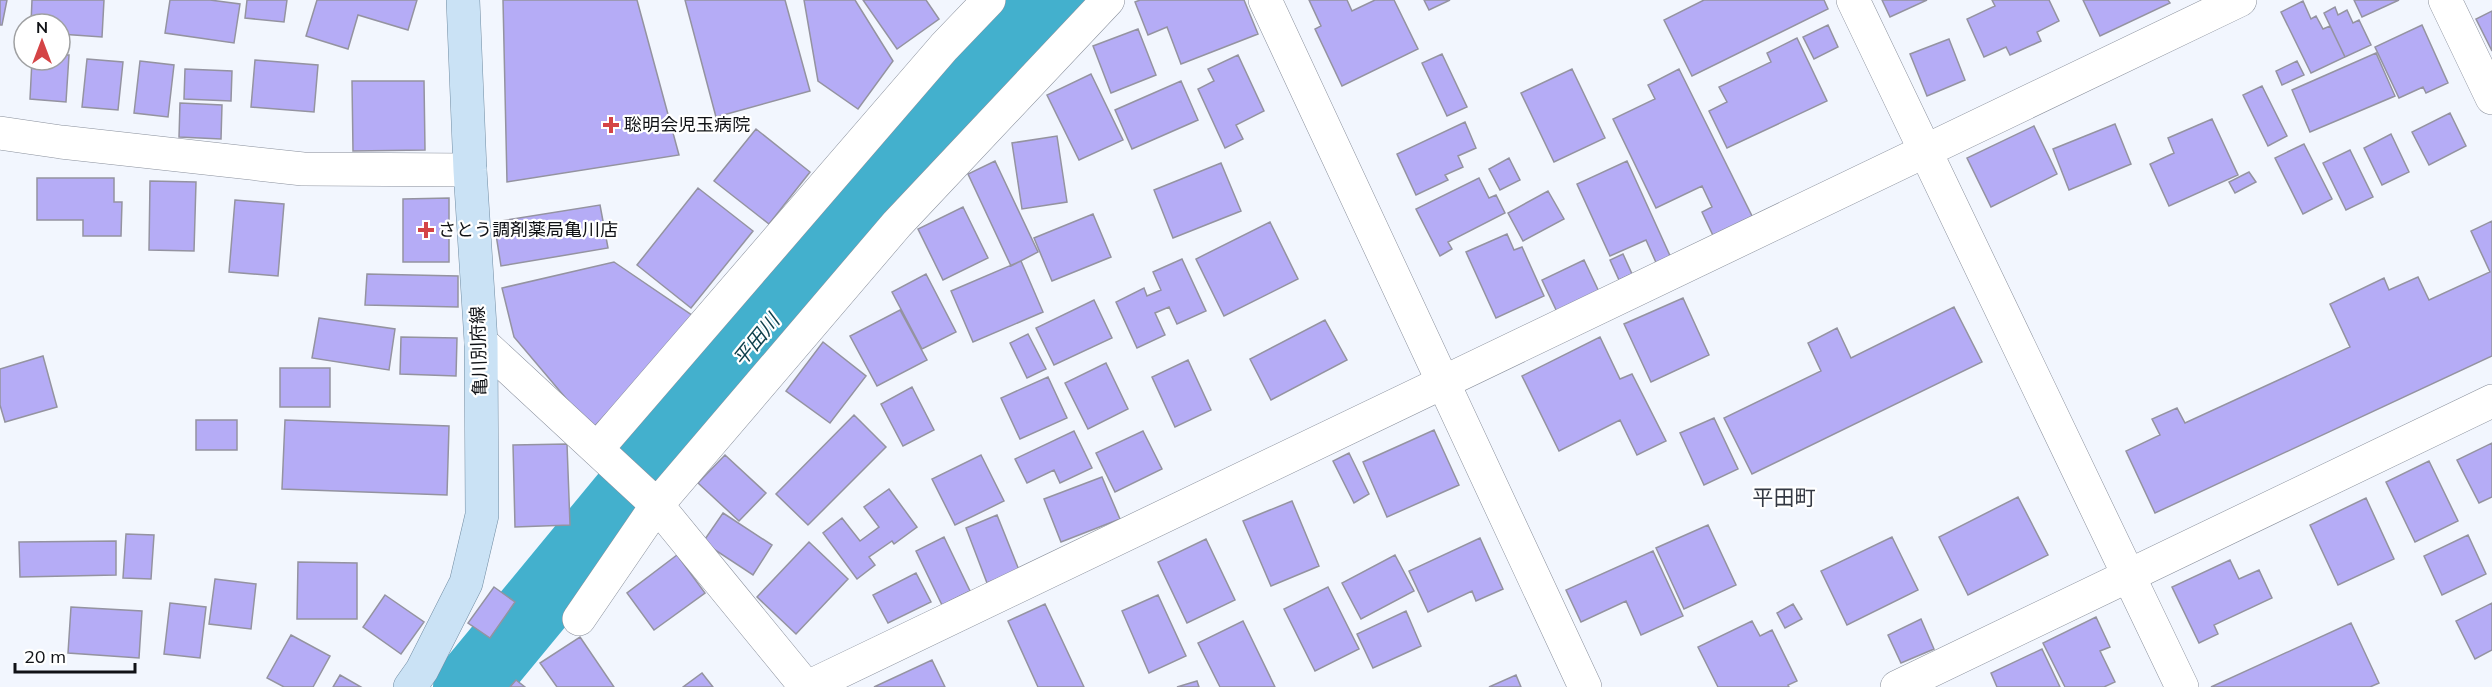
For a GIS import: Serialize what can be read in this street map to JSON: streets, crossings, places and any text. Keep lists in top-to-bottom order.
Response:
{
  "streets": {
    "main road": ["亀川別府線"]
  },
  "districts": ["平田町"],
  "water": ["平田川"],
  "places": {
    "health": ["聡明会児玉病院", "さとう調剤薬局亀川店"]
  },
  "scale_bar": "20 m",
  "north": "top"
}
